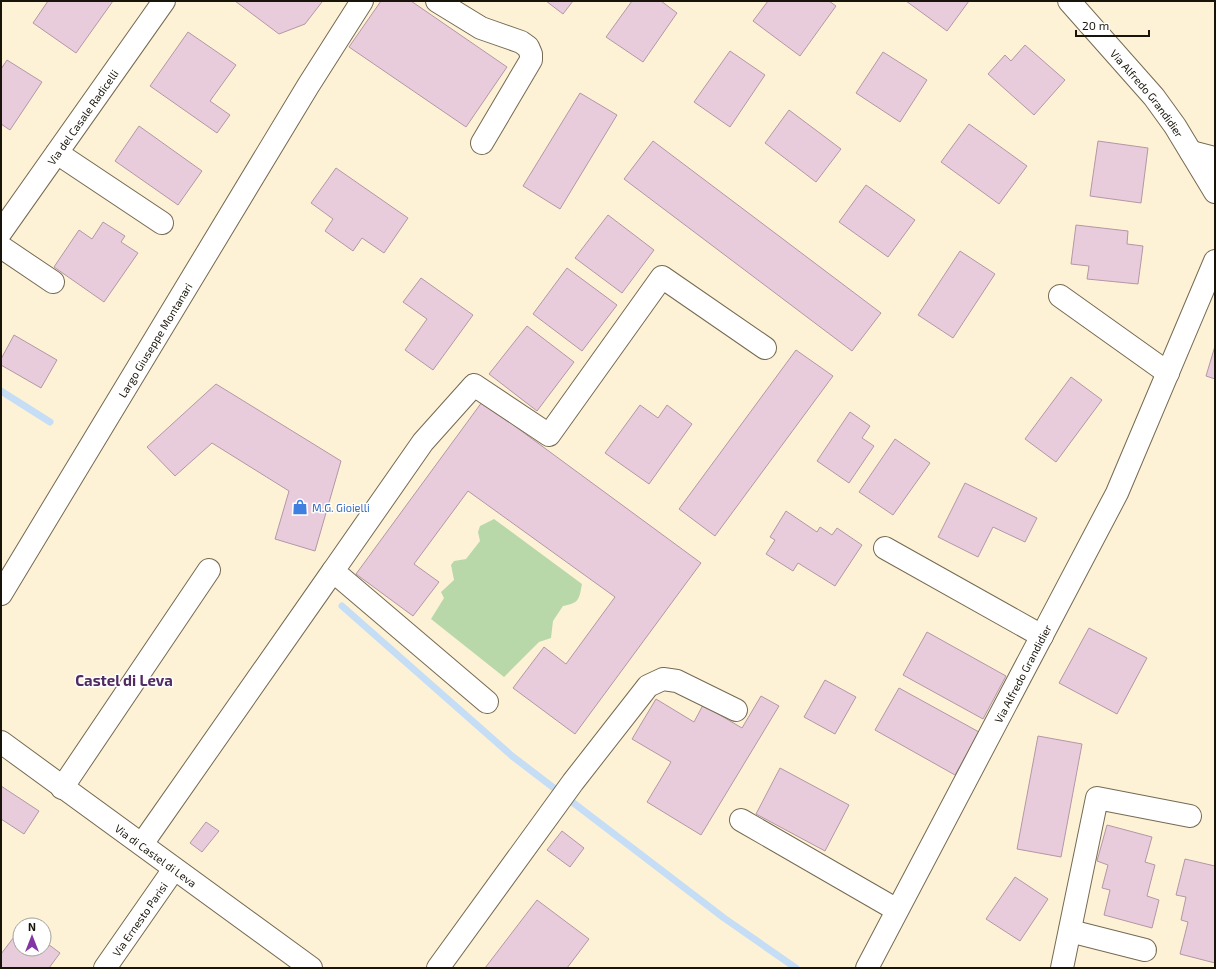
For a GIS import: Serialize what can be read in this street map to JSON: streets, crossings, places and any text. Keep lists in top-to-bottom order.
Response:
{
  "streets": {
    "street": [
      "Via Alfredo Grandidier",
      "Via del Casale Radicelli",
      "Largo Giuseppe Montanari",
      "Via di Castel di Leva",
      "Via Ernesto Parisi"
    ]
  },
  "crossings": [
    ["Via di Castel di Leva", "Via Ernesto Parisi"]
  ],
  "districts": ["Castel di Leva"],
  "places": {
    "shop": ["M.G. Gioielli"]
  },
  "scale_bar": "20 m",
  "north": "top"
}
